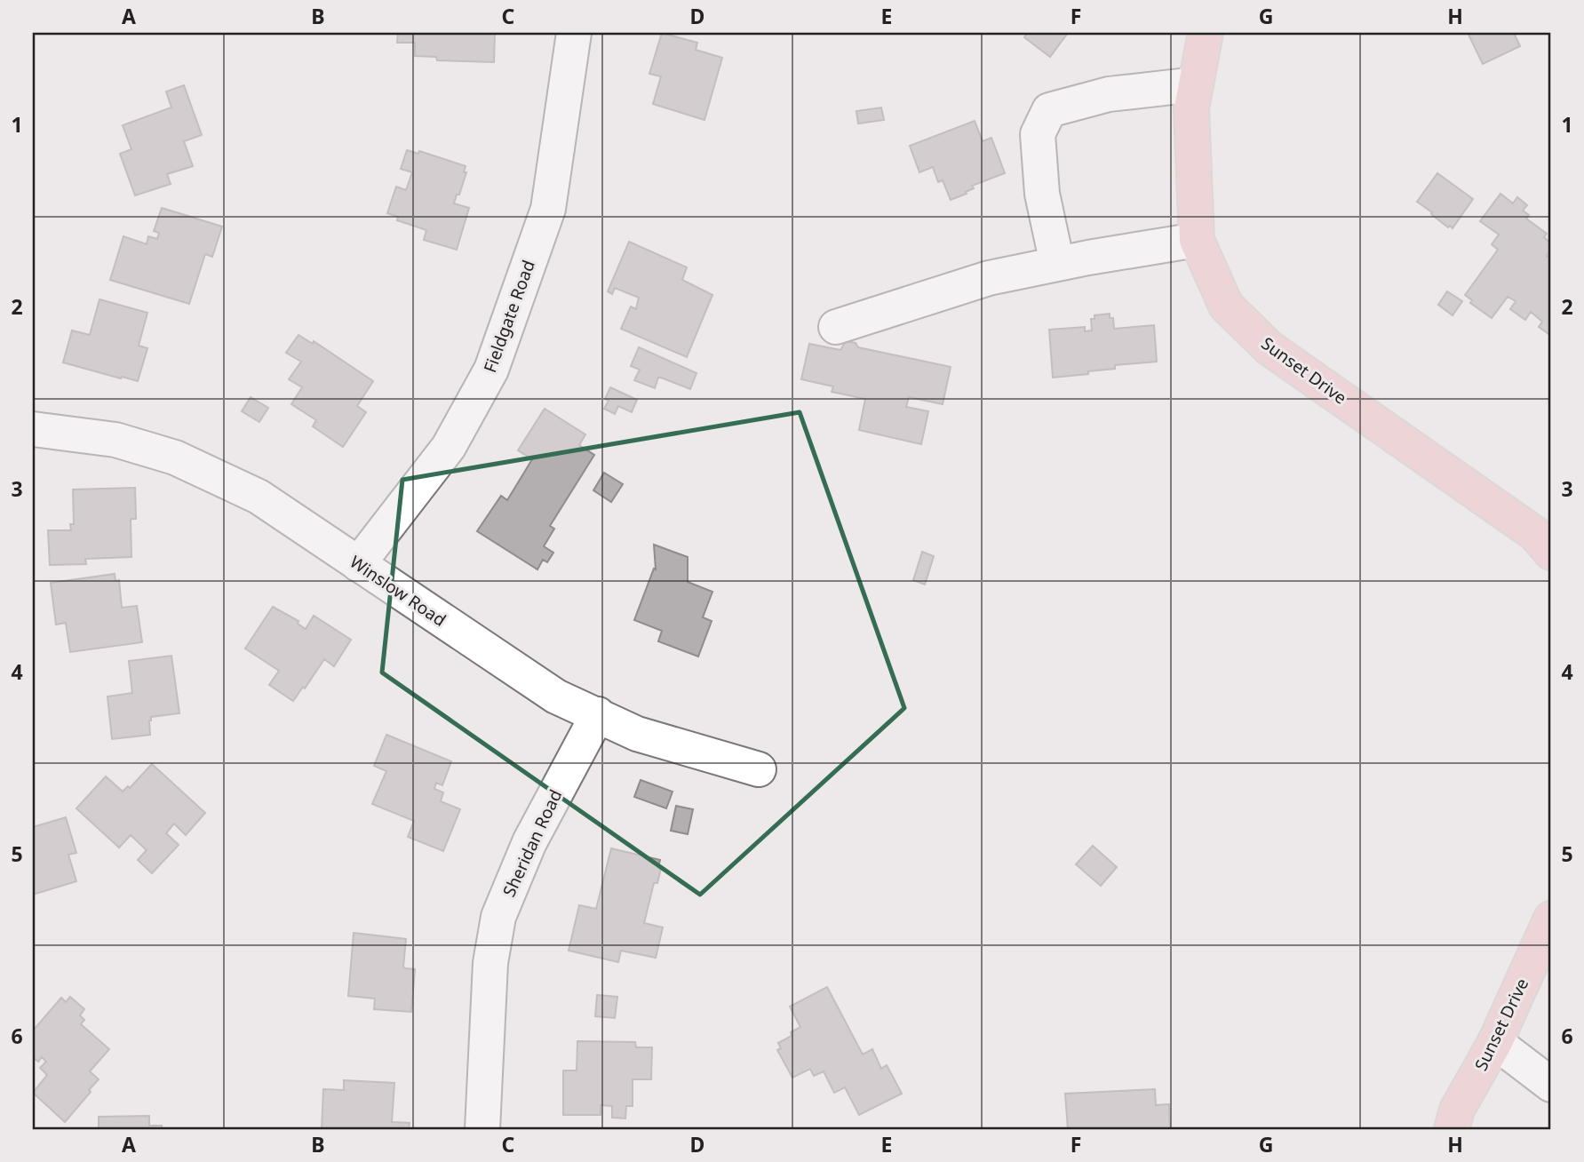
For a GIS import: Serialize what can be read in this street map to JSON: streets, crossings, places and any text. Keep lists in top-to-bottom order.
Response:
{
  "streets": {
    "main road": ["Sunset Drive"],
    "street": ["Fieldgate Road", "Winslow Road", "Sheridan Road"]
  },
  "crossings": [
    ["Fieldgate Road", "Winslow Road"],
    ["Winslow Road", "Sheridan Road"]
  ],
  "grid": {
    "columns": [
      "A",
      "B",
      "C",
      "D",
      "E",
      "F",
      "G",
      "H"
    ],
    "rows": [
      "1",
      "2",
      "3",
      "4",
      "5",
      "6"
    ]
  }
}
